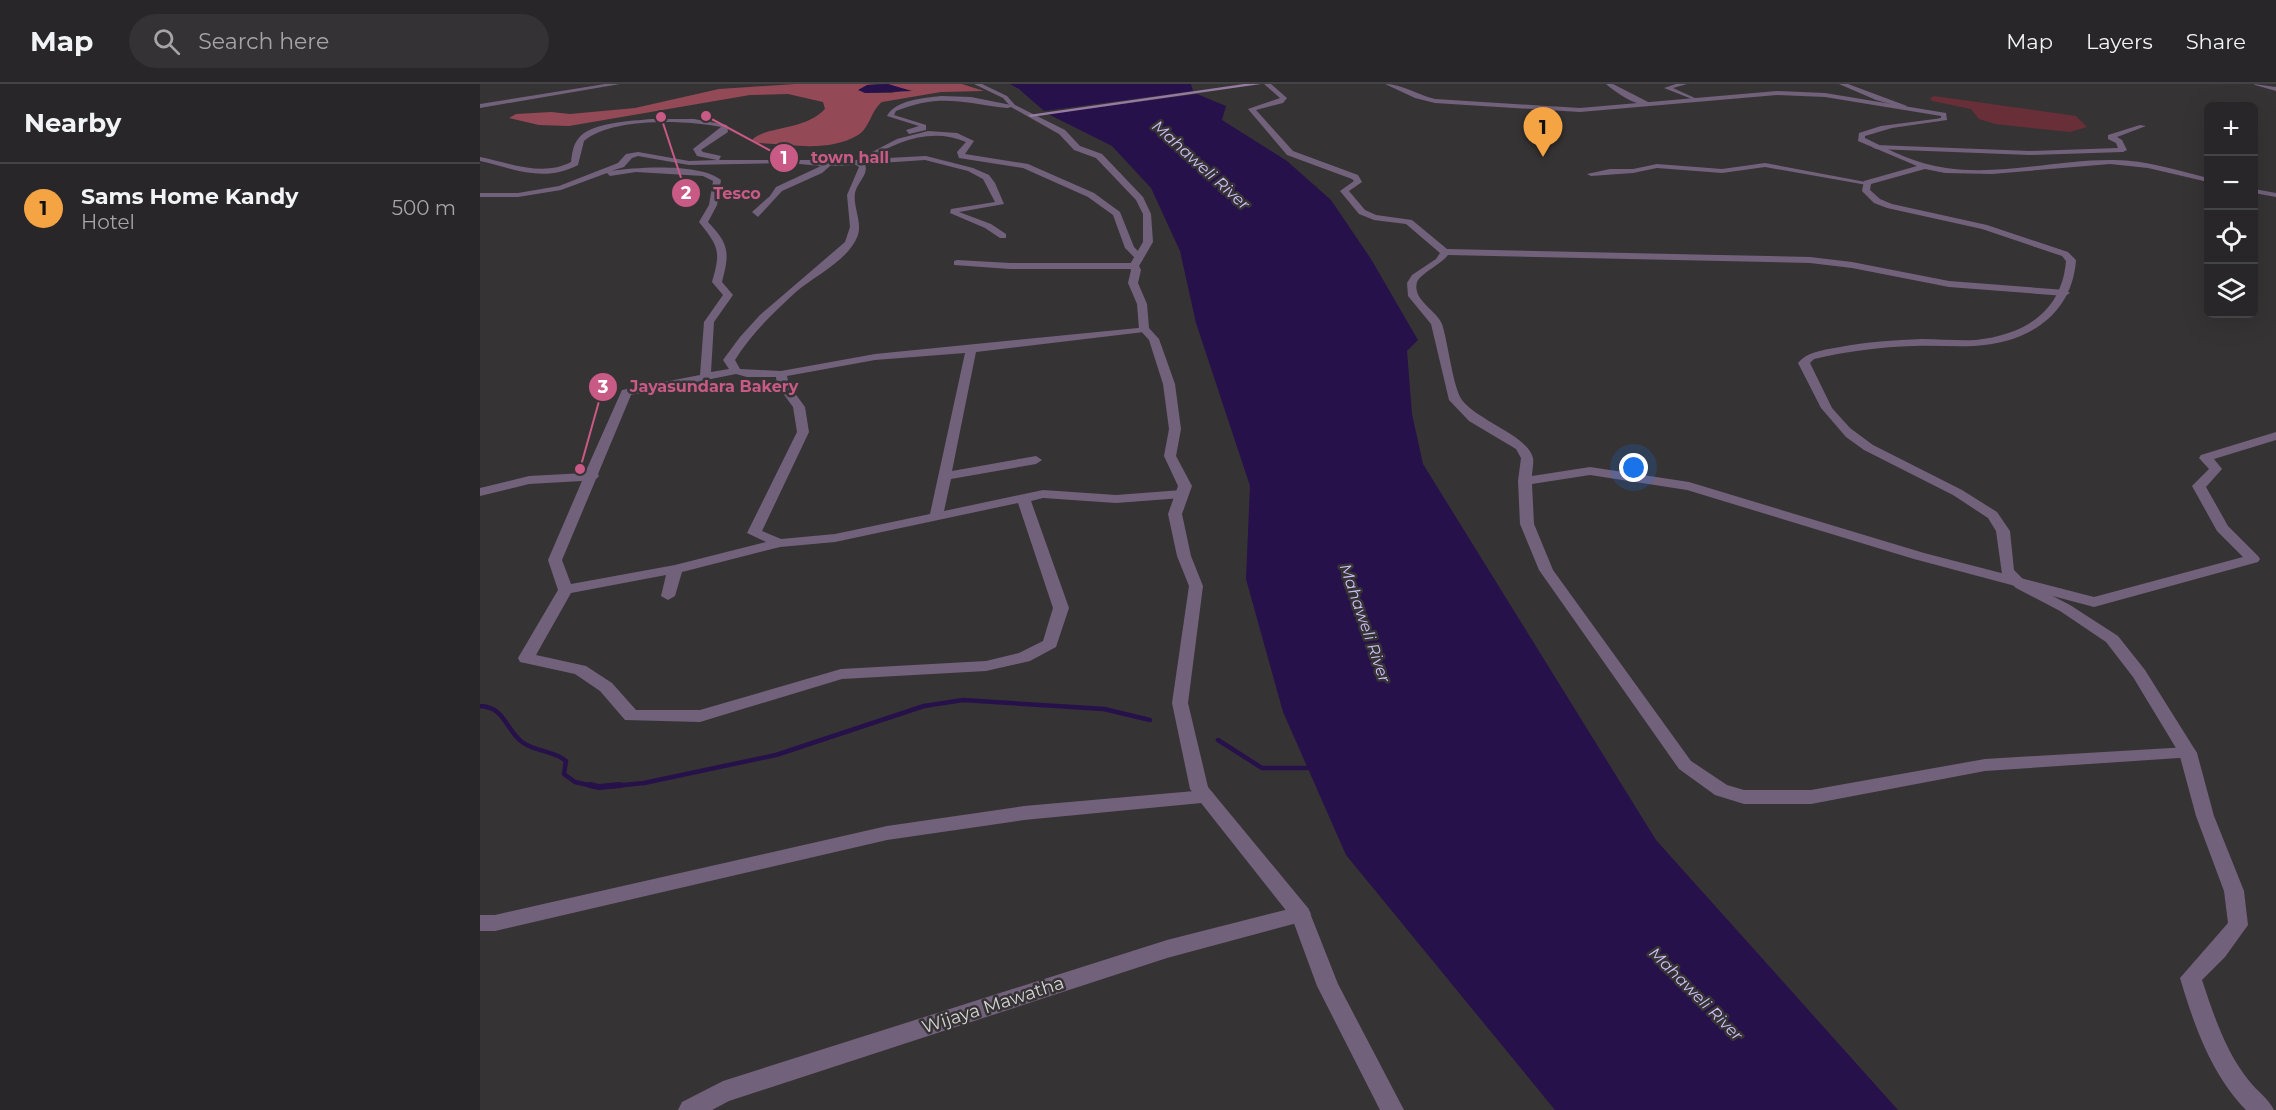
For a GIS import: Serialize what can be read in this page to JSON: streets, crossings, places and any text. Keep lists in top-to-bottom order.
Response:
{
  "streets": {
    "street": ["Wijaya Mawatha"]
  },
  "water": ["Mahaweli River"],
  "places": ["town hall", "Tesco", "Jayasundara Bakery"],
  "page": {
    "header": "Map",
    "search": "Search here",
    "nav": ["Map", "Layers", "Share"],
    "heading": "Nearby",
    "map_buttons": ["+", "−"],
    "pins": "1",
    "list": [
      {
        "mark": "1",
        "name": "Sams Home Kandy",
        "note": "Hotel",
        "value": "500 m"
      }
    ]
  }
}
